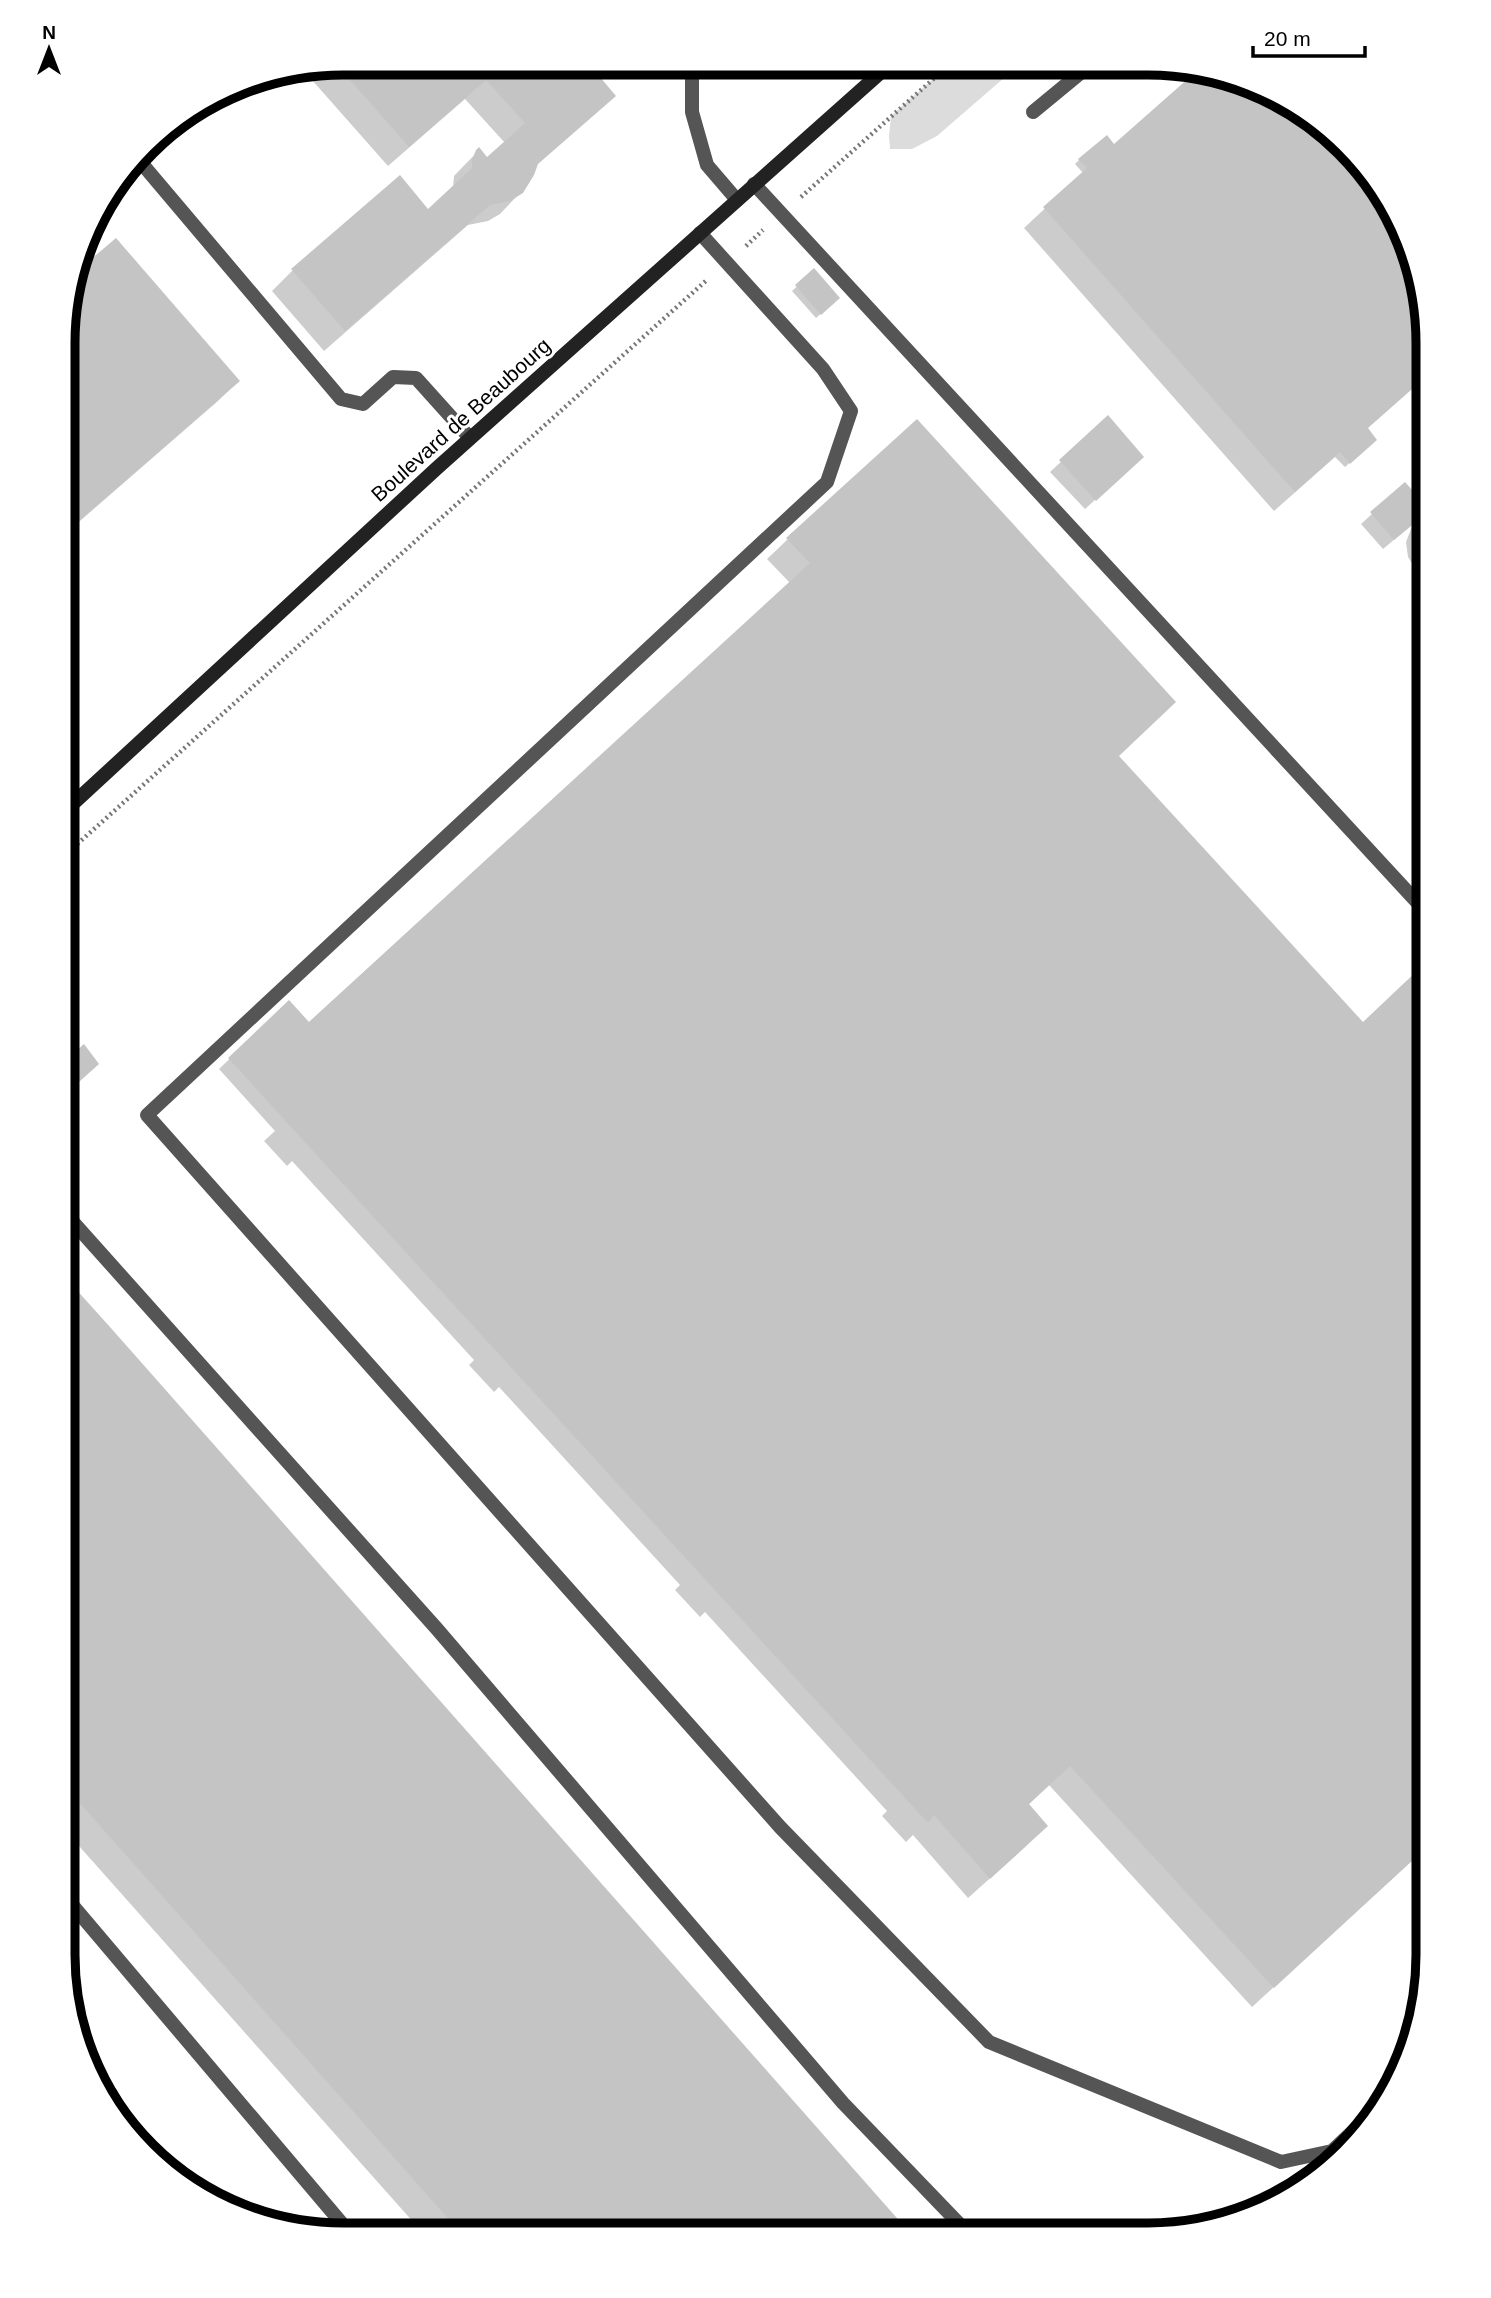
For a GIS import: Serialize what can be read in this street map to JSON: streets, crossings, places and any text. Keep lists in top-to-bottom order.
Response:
{
  "streets": {
    "main road": ["Boulevard de Beaubourg"]
  },
  "scale_bar": "20 m",
  "north": "top"
}
